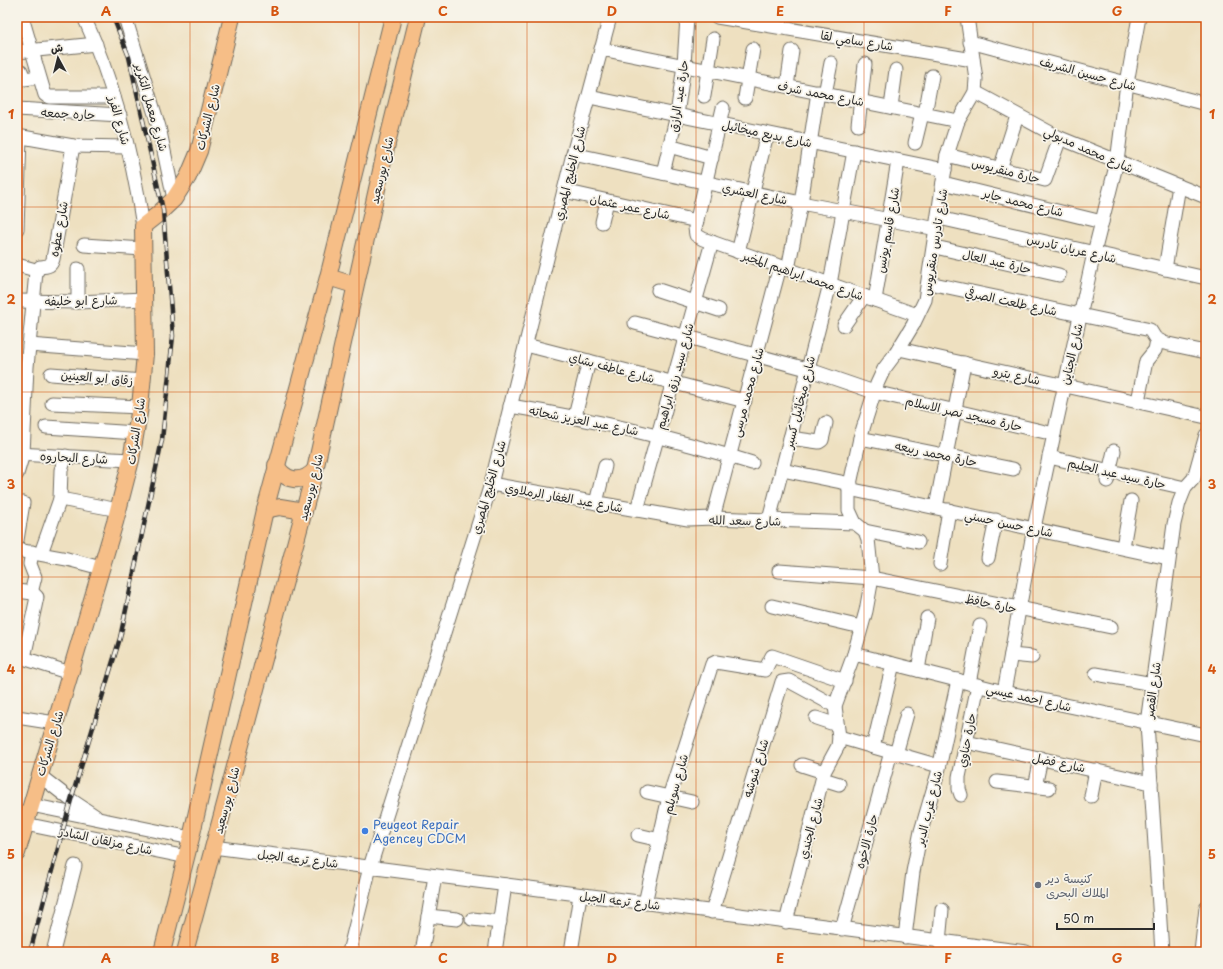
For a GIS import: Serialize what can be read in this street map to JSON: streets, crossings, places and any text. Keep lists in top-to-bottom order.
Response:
{
  "streets": {
    "main road": ["شارع الشركات", "شارع بورسعيد"],
    "street": [
      "شارع سامي لقا",
      "شارع حسين الشريف",
      "شارع محمد شرف",
      "حارة عبد الرازق",
      "شارع معمل التكرير",
      "حاره جمعه",
      "شارع الفرز",
      "شارع بديع ميخائيل",
      "شارع محمد مدبولي",
      "حارة منقريوس",
      "شارع الخليج المصري",
      "شارع العشري",
      "شارع محمد جابر",
      "شارع عمر عثمان",
      "شارع عطوه",
      "شارع قاسم يونس",
      "شارع تادرس منقريوس",
      "شارع عريان تادرس",
      "حارة عبد العال",
      "شارع محمد ابراهيم المخبر",
      "شارع ابو خليفه",
      "شارع طلعت الصرفي",
      "شارع الجناين",
      "شارع عاطف بشاي",
      "شارع بترو",
      "شارع سيد رزق ابراهيم",
      "زقاق ابو العينين",
      "شارع محمد مرسى",
      "شارع ميخائيل كسبر",
      "حارة مسجد نصر الاسلام",
      "شارع عبد العزيز شحاته",
      "حارة محمد ربيعه",
      "شارع البحاروه",
      "حارة سيد عبد الحليم",
      "شارع عبد الغفار الرملاوي",
      "شارع سعد الله",
      "شارع حسن حسني",
      "حارة حافظ",
      "شارع القصر",
      "شارع احمد عيسي",
      "حارة حناوي",
      "شارع فضل",
      "شارع شوشه",
      "شارع سويلم",
      "شارع غرب الدير",
      "شارع الجندي",
      "شارع مزلقان الشادر",
      "حارة الاخوه",
      "شارع ترعه الجبل"
    ]
  },
  "crossings": [
    ["شارع حسين الشريف", "شارع الجناين"],
    ["شارع محمد شرف", "حارة عبد الرازق"],
    ["شارع محمد شرف", "شارع الخليج المصري"],
    ["شارع محمد شرف", "شارع تادرس منقريوس"],
    ["شارع محمد شرف", "شارع محمد مرسى"],
    ["حارة عبد الرازق", "شارع بديع ميخائيل"],
    ["حارة عبد الرازق", "شارع العشري"],
    ["شارع معمل التكرير", "شارع الشركات"],
    ["حاره جمعه", "شارع الفرز"],
    ["شارع الشركات", "شارع الفرز"],
    ["شارع الشركات", "شارع ابو خليفه"],
    ["شارع الشركات", "زقاق ابو العينين"],
    ["شارع الشركات", "شارع البحاروه"],
    ["شارع الشركات", "شارع مزلقان الشادر"],
    ["شارع بديع ميخائيل", "شارع الخليج المصري"],
    ["شارع بديع ميخائيل", "شارع محمد جابر"],
    ["شارع بديع ميخائيل", "شارع قاسم يونس"],
    ["شارع بديع ميخائيل", "شارع تادرس منقريوس"],
    ["شارع بديع ميخائيل", "شارع محمد مرسى"],
    ["شارع بديع ميخائيل", "شارع ميخائيل كسبر"],
    ["شارع محمد مدبولي", "حارة منقريوس"],
    ["شارع محمد مدبولي", "شارع تادرس منقريوس"],
    ["شارع محمد مدبولي", "شارع الجناين"],
    ["شارع بورسعيد", "شارع مزلقان الشادر"],
    ["شارع بورسعيد", "شارع ترعه الجبل"],
    ["حارة منقريوس", "شارع تادرس منقريوس"],
    ["شارع الخليج المصري", "شارع العشري"],
    ["شارع الخليج المصري", "شارع عمر عثمان"],
    ["شارع الخليج المصري", "شارع عاطف بشاي"],
    ["شارع الخليج المصري", "شارع عبد العزيز شحاته"],
    ["شارع الخليج المصري", "شارع عبد الغفار الرملاوي"],
    ["شارع الخليج المصري", "شارع ترعه الجبل"],
    ["شارع العشري", "شارع قاسم يونس"],
    ["شارع العشري", "شارع تادرس منقريوس"],
    ["شارع العشري", "شارع عريان تادرس"],
    ["شارع العشري", "شارع محمد مرسى"],
    ["شارع العشري", "شارع ميخائيل كسبر"],
    ["شارع محمد جابر", "شارع تادرس منقريوس"],
    ["شارع محمد جابر", "شارع الجناين"],
    ["شارع عمر عثمان", "شارع محمد ابراهيم المخبر"],
    ["شارع قاسم يونس", "شارع محمد ابراهيم المخبر"],
    ["شارع تادرس منقريوس", "شارع عريان تادرس"],
    ["شارع تادرس منقريوس", "حارة عبد العال"],
    ["شارع تادرس منقريوس", "شارع محمد ابراهيم المخبر"],
    ["شارع تادرس منقريوس", "شارع طلعت الصرفي"],
    ["شارع تادرس منقريوس", "شارع بترو"],
    ["شارع تادرس منقريوس", "حارة مسجد نصر الاسلام"],
    ["شارع تادرس منقريوس", "حارة محمد ربيعه"],
    ["شارع تادرس منقريوس", "شارع سعد الله"],
    ["شارع تادرس منقريوس", "شارع حسن حسني"],
    ["شارع تادرس منقريوس", "حارة حافظ"],
    ["شارع تادرس منقريوس", "شارع احمد عيسي"],
    ["شارع تادرس منقريوس", "شارع الجندي"],
    ["شارع عريان تادرس", "شارع الجناين"],
    ["شارع محمد ابراهيم المخبر", "شارع سيد رزق ابراهيم"],
    ["شارع محمد ابراهيم المخبر", "شارع محمد مرسى"],
    ["شارع محمد ابراهيم المخبر", "شارع ميخائيل كسبر"],
    ["شارع طلعت الصرفي", "شارع الجناين"],
    ["شارع الجناين", "شارع بترو"],
    ["شارع الجناين", "حارة مسجد نصر الاسلام"],
    ["شارع الجناين", "حارة سيد عبد الحليم"],
    ["شارع الجناين", "شارع حسن حسني"],
    ["شارع الجناين", "حارة حافظ"],
    ["شارع الجناين", "شارع احمد عيسي"],
    ["شارع عاطف بشاي", "شارع سيد رزق ابراهيم"],
    ["شارع عاطف بشاي", "شارع محمد مرسى"],
    ["شارع سيد رزق ابراهيم", "حارة مسجد نصر الاسلام"],
    ["شارع سيد رزق ابراهيم", "شارع عبد العزيز شحاته"],
    ["شارع سيد رزق ابراهيم", "شارع عبد الغفار الرملاوي"],
    ["شارع سيد رزق ابراهيم", "شارع سعد الله"],
    ["شارع محمد مرسى", "حارة مسجد نصر الاسلام"],
    ["شارع محمد مرسى", "شارع عبد العزيز شحاته"],
    ["شارع محمد مرسى", "شارع سعد الله"],
    ["شارع ميخائيل كسبر", "حارة مسجد نصر الاسلام"],
    ["شارع ميخائيل كسبر", "شارع سعد الله"],
    ["شارع ميخائيل كسبر", "شارع حسن حسني"],
    ["حارة سيد عبد الحليم", "شارع القصر"],
    ["شارع عبد الغفار الرملاوي", "شارع سعد الله"],
    ["شارع حسن حسني", "شارع القصر"],
    ["شارع القصر", "شارع احمد عيسي"],
    ["شارع القصر", "شارع فضل"],
    ["شارع احمد عيسي", "حارة حناوي"],
    ["شارع احمد عيسي", "شارع غرب الدير"],
    ["حارة حناوي", "شارع فضل"],
    ["حارة حناوي", "شارع غرب الدير"],
    ["شارع شوشه", "شارع ترعه الجبل"],
    ["شارع سويلم", "شارع ترعه الجبل"],
    ["شارع غرب الدير", "شارع ترعه الجبل"],
    ["شارع الجندي", "شارع ترعه الجبل"],
    ["حارة الاخوه", "شارع ترعه الجبل"]
  ],
  "places": ["Peugeot Repair Agencey CDCM", "كنيسة دير الملاك البحرى"],
  "scale_bar": "50 m",
  "north": "top",
  "grid": {
    "columns": [
      "A",
      "B",
      "C",
      "D",
      "E",
      "F",
      "G"
    ],
    "rows": [
      "1",
      "2",
      "3",
      "4",
      "5"
    ]
  }
}
